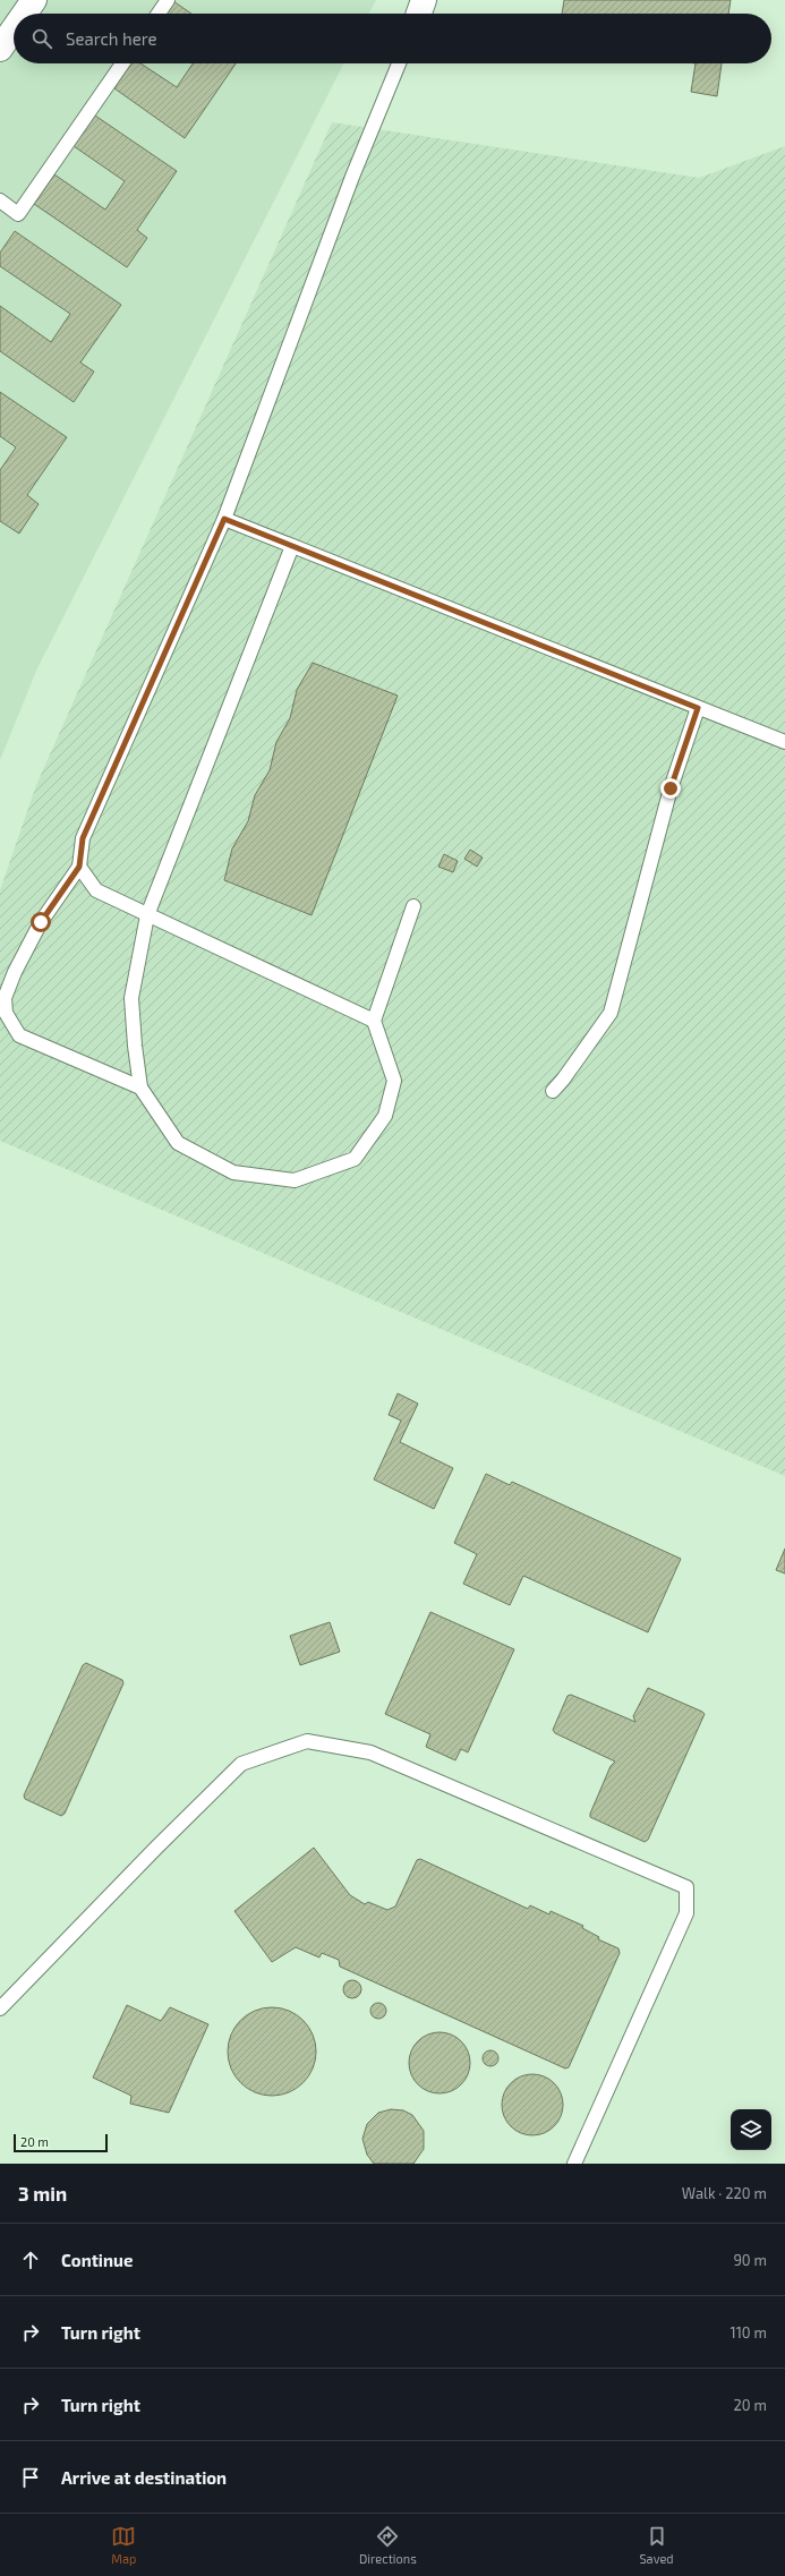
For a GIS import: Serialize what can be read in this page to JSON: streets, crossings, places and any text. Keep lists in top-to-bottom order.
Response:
{
  "scale_bar": "20 m",
  "page": {
    "search": "Search here",
    "scale": "20 m",
    "heading": ["3 min", "Walk · 220 m"],
    "list": [
      ["Continue", "90 m"],
      ["Turn right", "110 m"],
      ["Turn right", "20 m"],
      "Arrive at destination"
    ],
    "nav": ["Map", "Directions", "Saved"]
  }
}
